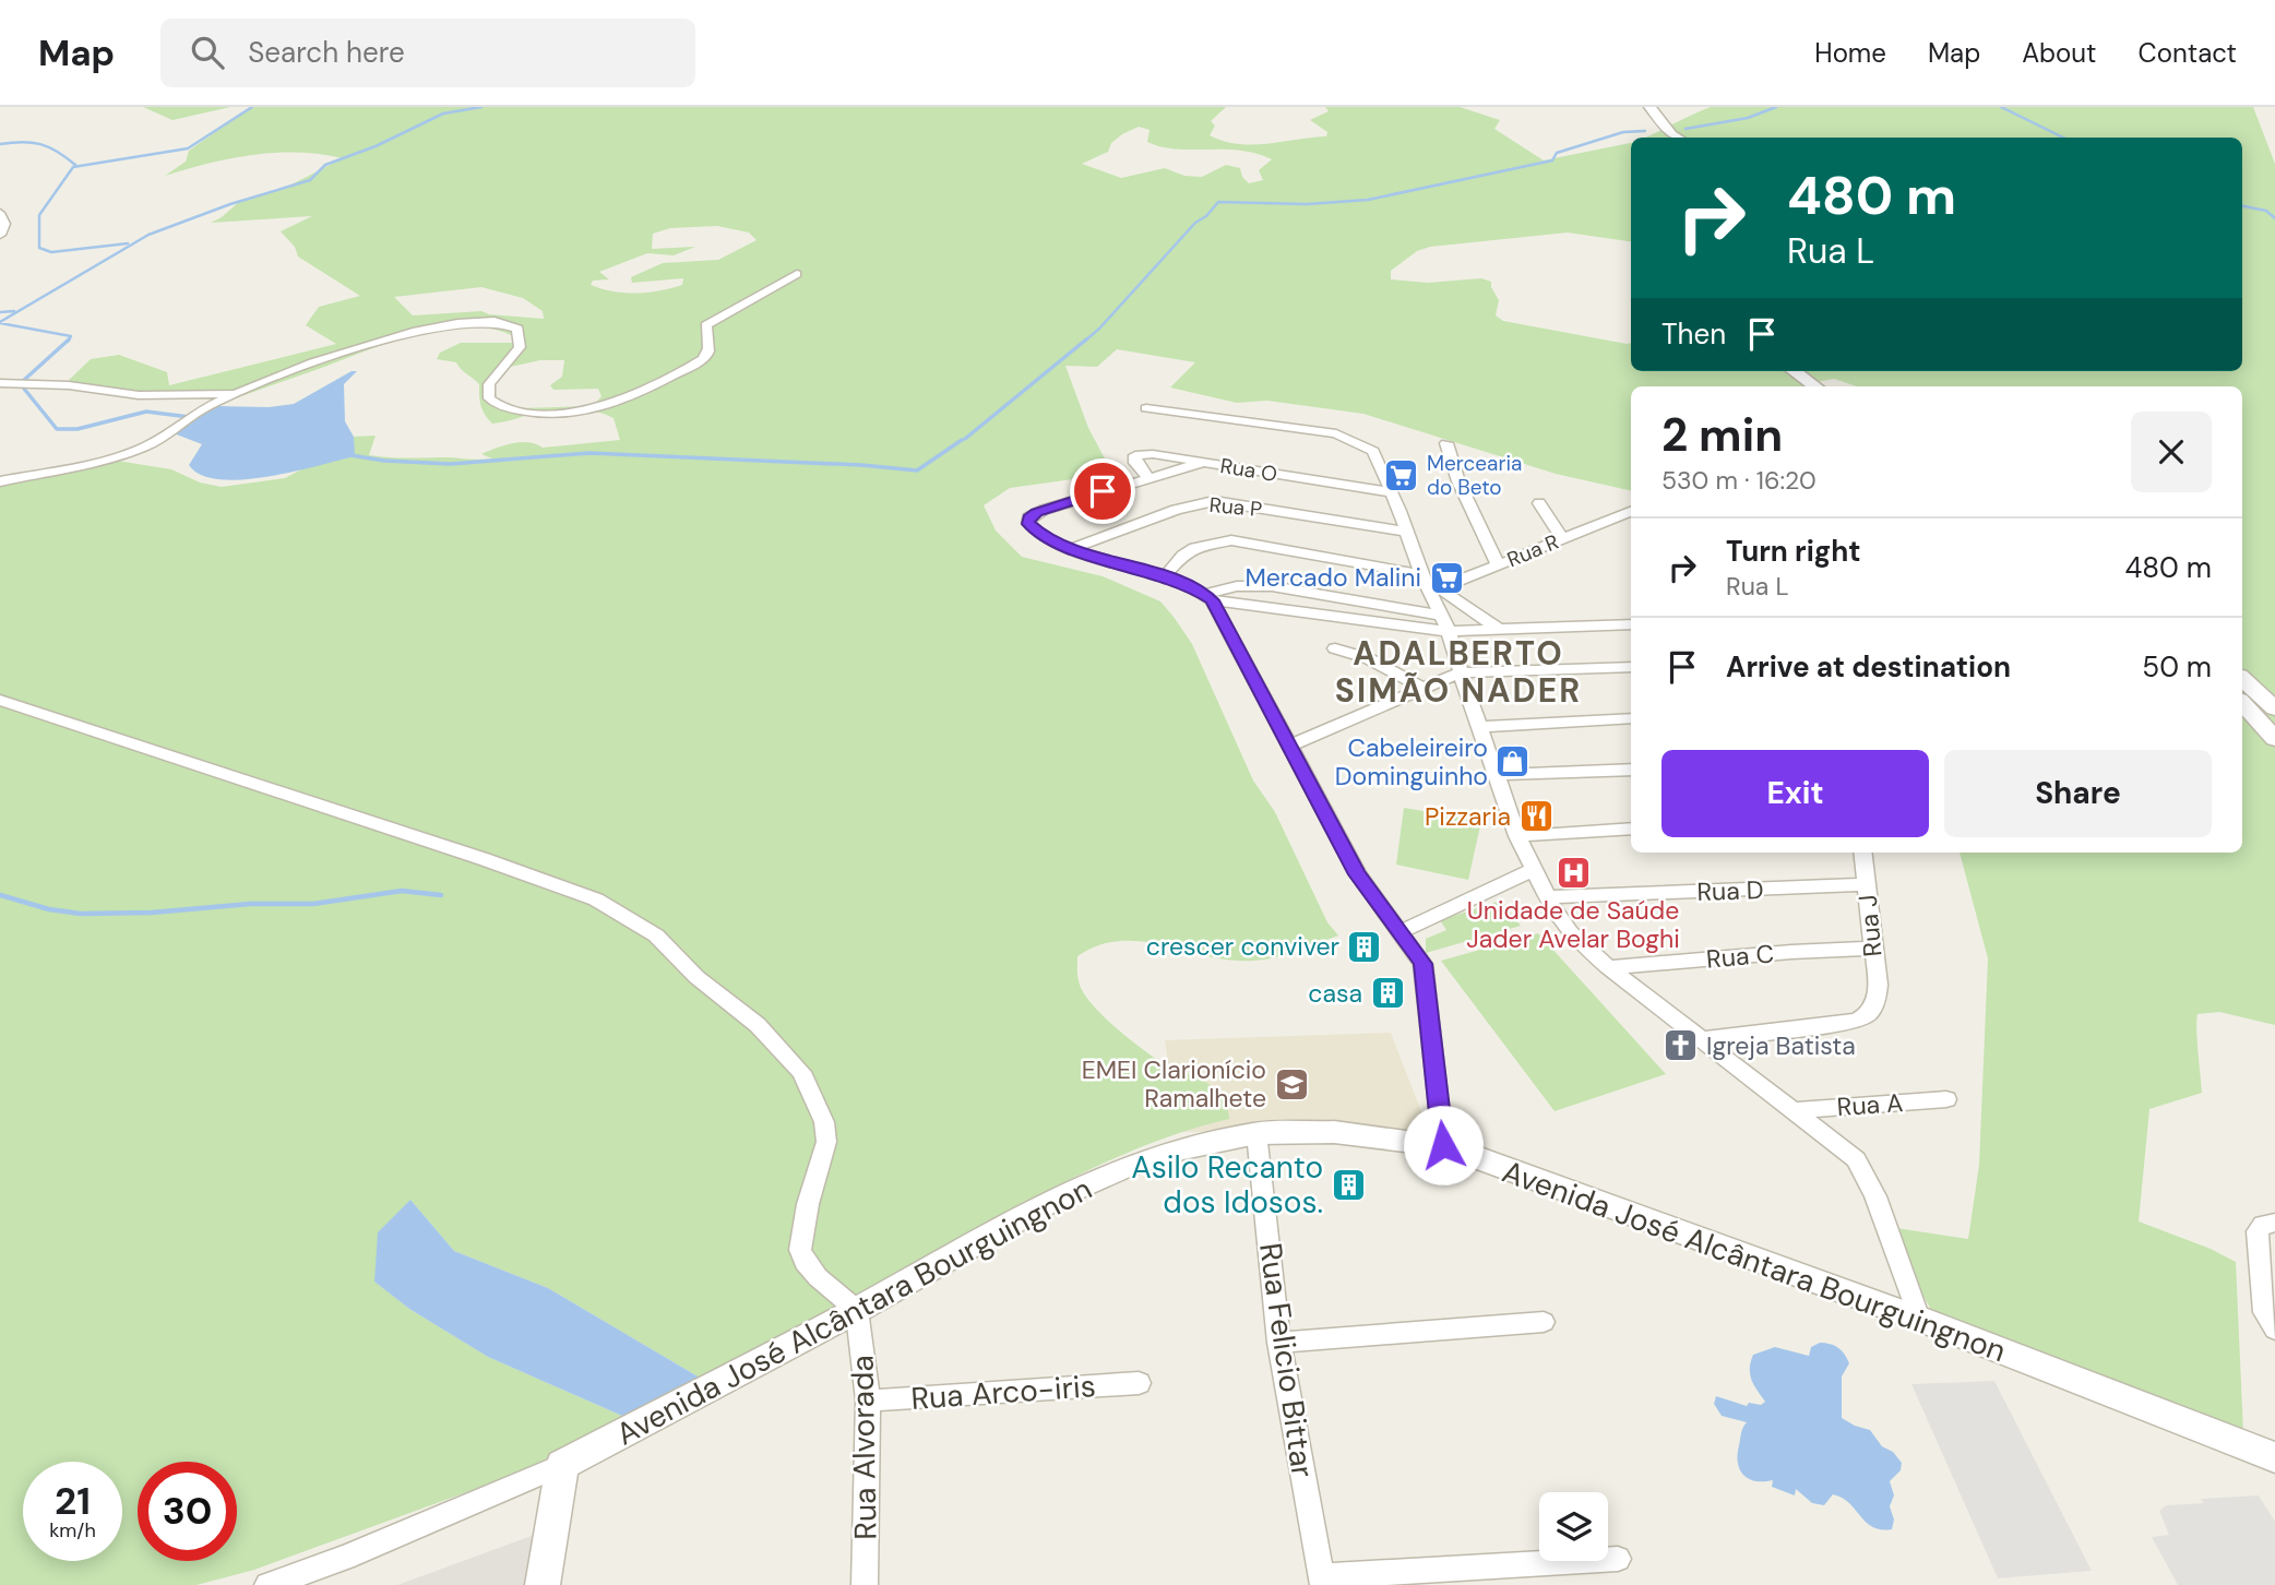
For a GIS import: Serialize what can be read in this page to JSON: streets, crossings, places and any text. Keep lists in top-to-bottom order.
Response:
{
  "streets": {
    "street": [
      "Rua O",
      "Rua P",
      "Rua R",
      "Rua D",
      "Rua J",
      "Rua C",
      "Rua A",
      "Avenida José Alcântara Bourguingnon",
      "Rua Felicio Bittar",
      "Rua Arco-iris",
      "Rua Alvorada"
    ]
  },
  "crossings": [
    ["Rua D", "Rua J"],
    ["Rua J", "Rua C"],
    ["Avenida José Alcântara Bourguingnon", "Rua Felicio Bittar"],
    ["Avenida José Alcântara Bourguingnon", "Rua Alvorada"],
    ["Rua Arco-iris", "Rua Alvorada"]
  ],
  "districts": ["ADALBERTO SIMÃO NADER"],
  "places": {
    "supermarket": ["Mercearia do Beto", "Mercado Malini"],
    "shop": ["Cabeleireiro Dominguinho"],
    "restaurant": ["Pizzaria"],
    "hospital": ["Unidade de Saúde Jader Avelar Boghi"],
    "building": ["crescer conviver", "casa", "Asilo Recanto dos Idosos."],
    "church": ["Igreja Batista"],
    "school or university": ["EMEI Clarionício Ramalhete"]
  },
  "page": {
    "header": "Map",
    "search": "Search here",
    "nav": [
      "Home",
      "Map",
      "About",
      "Contact"
    ],
    "turn": ["480 m", "Rua L"],
    "then": "Then",
    "heading": ["2 min", "530 m · 16:20"],
    "list": [
      {
        "name": "Turn right",
        "note": "Rua L",
        "value": "480 m"
      },
      {
        "name": "Arrive at destination",
        "value": "50 m"
      }
    ],
    "buttons": ["Exit", "Share"],
    "speed": "21 km/h",
    "limit": "30"
  }
}
